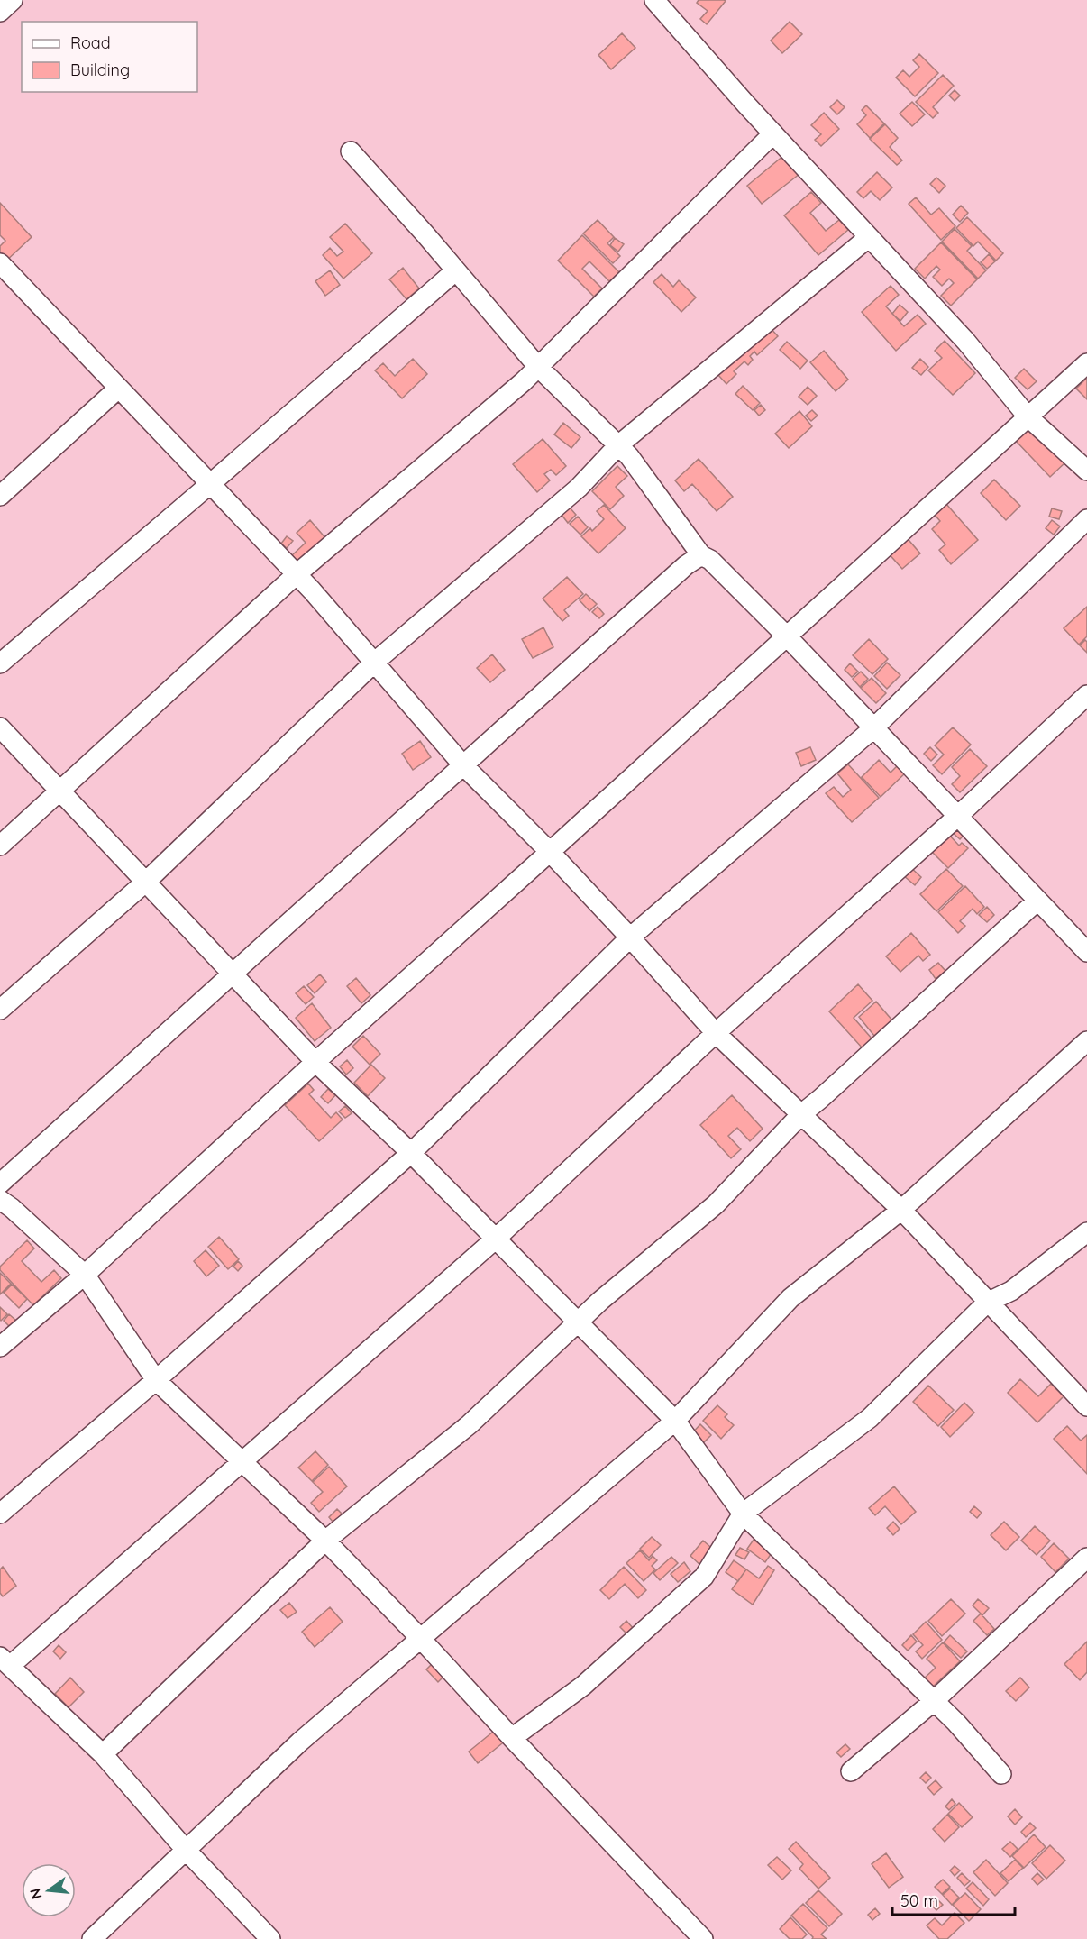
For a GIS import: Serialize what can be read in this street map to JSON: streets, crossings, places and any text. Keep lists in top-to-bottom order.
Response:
{
  "legend": ["Road", "Building"],
  "scale_bar": "50 m",
  "north": "left"
}
